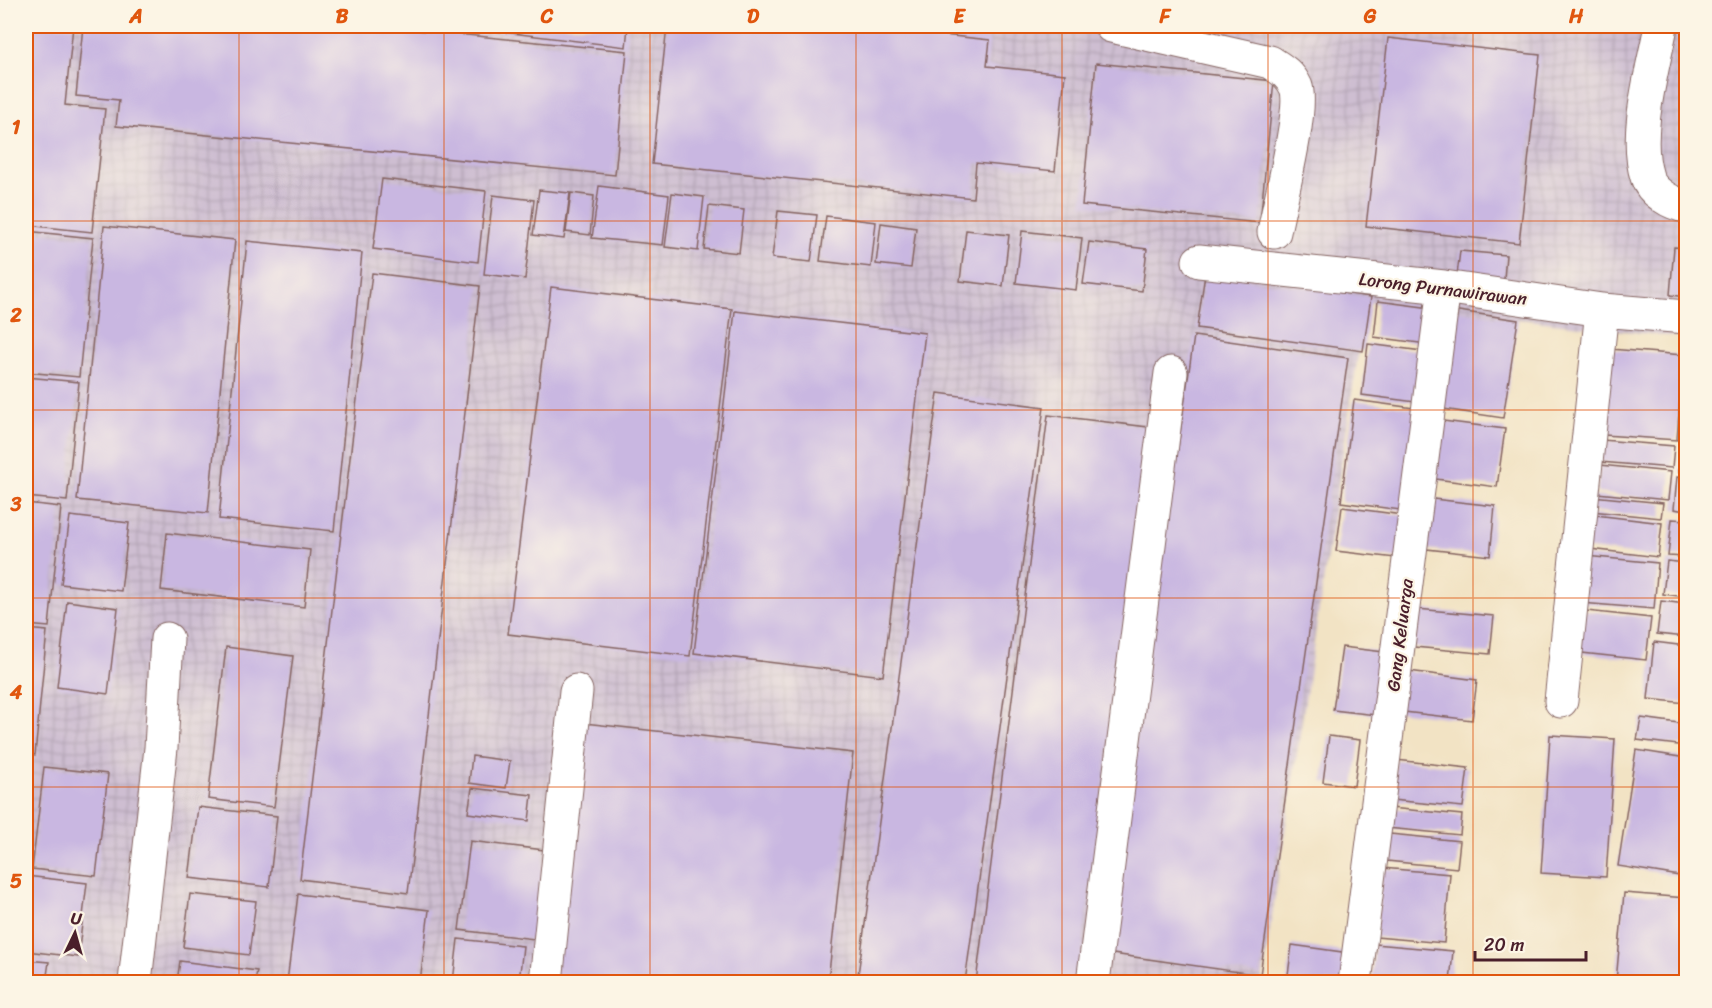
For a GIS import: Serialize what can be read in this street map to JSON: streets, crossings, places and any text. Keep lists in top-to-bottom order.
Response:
{
  "streets": {
    "street": ["Lorong Purnawirawan", "Gang Keluarga"]
  },
  "crossings": [
    ["Lorong Purnawirawan", "Gang Keluarga"]
  ],
  "scale_bar": "20 m",
  "north": "top",
  "grid": {
    "columns": [
      "A",
      "B",
      "C",
      "D",
      "E",
      "F",
      "G",
      "H"
    ],
    "rows": [
      "1",
      "2",
      "3",
      "4",
      "5"
    ]
  }
}
